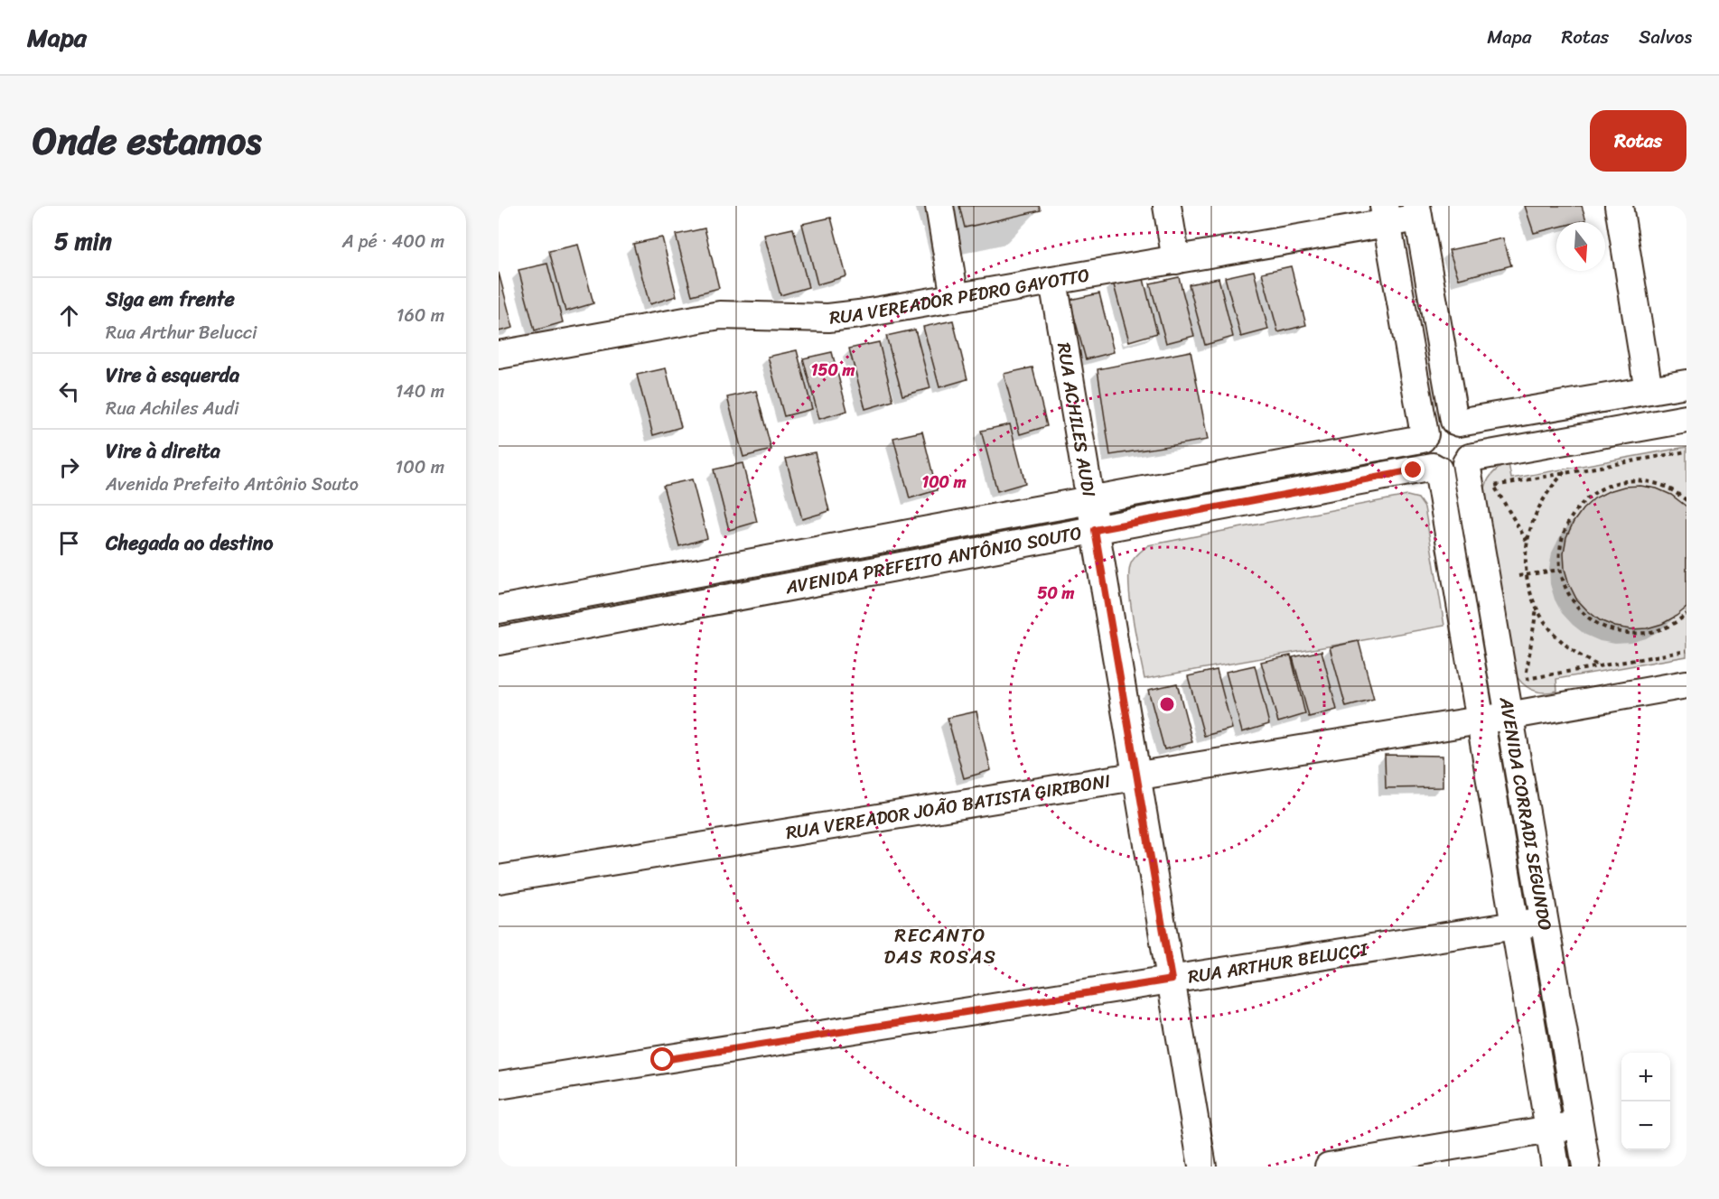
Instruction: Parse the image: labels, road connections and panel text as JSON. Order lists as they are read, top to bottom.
{
  "streets": {
    "street": [
      "RUA VEREADOR PEDRO GAYOTTO",
      "RUA ACHILES AUDI",
      "AVENIDA PREFEITO ANTÔNIO SOUTO",
      "RUA VEREADOR JOÃO BATISTA GIRIBONI",
      "AVENIDA CORRADI SEGUNDO",
      "RUA ARTHUR BELUCCI"
    ]
  },
  "crossings": [
    ["RUA VEREADOR PEDRO GAYOTTO", "RUA ACHILES AUDI"],
    ["RUA ACHILES AUDI", "AVENIDA PREFEITO ANTÔNIO SOUTO"],
    ["RUA ACHILES AUDI", "RUA VEREADOR JOÃO BATISTA GIRIBONI"],
    ["RUA ACHILES AUDI", "RUA ARTHUR BELUCCI"],
    ["AVENIDA PREFEITO ANTÔNIO SOUTO", "AVENIDA CORRADI SEGUNDO"],
    ["RUA VEREADOR JOÃO BATISTA GIRIBONI", "AVENIDA CORRADI SEGUNDO"],
    ["AVENIDA CORRADI SEGUNDO", "RUA ARTHUR BELUCCI"]
  ],
  "districts": ["RECANTO DAS ROSAS"],
  "north": "bottom",
  "page": {
    "header": "Mapa",
    "nav": ["Mapa", "Rotas", "Salvos"],
    "title": "Onde estamos",
    "buttons": "Rotas",
    "heading": ["5 min", "A pé · 400 m"],
    "list": [
      ["Siga em frente", "Rua Arthur Belucci", "160 m"],
      ["Vire à esquerda", "Rua Achiles Audi", "140 m"],
      ["Vire à direita", "Avenida Prefeito Antônio Souto", "100 m"],
      "Chegada ao destino"
    ],
    "map_buttons": ["+", "−"]
  },
  "rings": ["150 m", "100 m", "50 m"]
}
